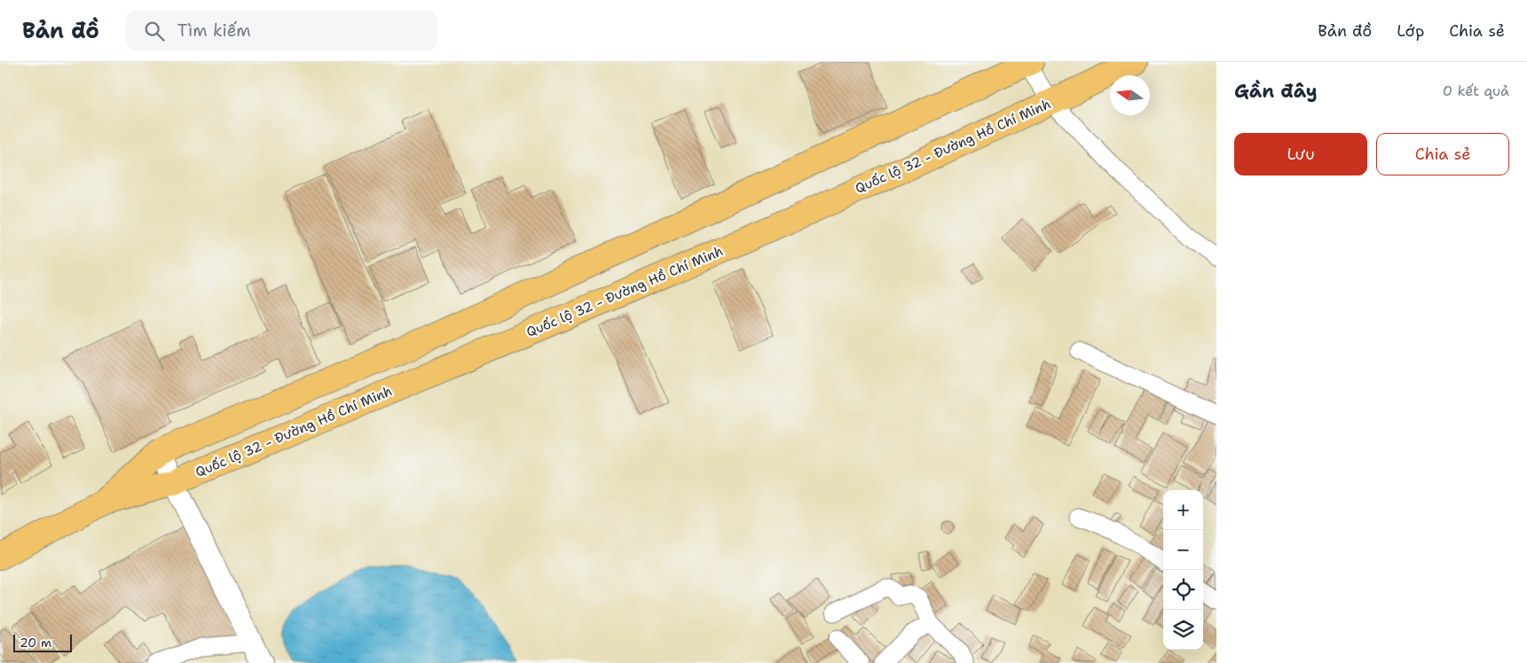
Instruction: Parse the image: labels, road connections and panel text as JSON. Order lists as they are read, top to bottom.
{
  "streets": {
    "highway": ["Quốc lộ 32 - Đường Hồ Chí Minh"]
  },
  "scale_bar": "20 m",
  "north": "left",
  "page": {
    "header": "Bản đồ",
    "search": "Tìm kiếm",
    "nav": ["Bản đồ", "Lớp", "Chia sẻ"],
    "heading": ["Gần đây", "0 kết quả"],
    "buttons": ["Lưu", "Chia sẻ"],
    "map_buttons": ["+", "−"],
    "scale": "20 m"
  }
}
